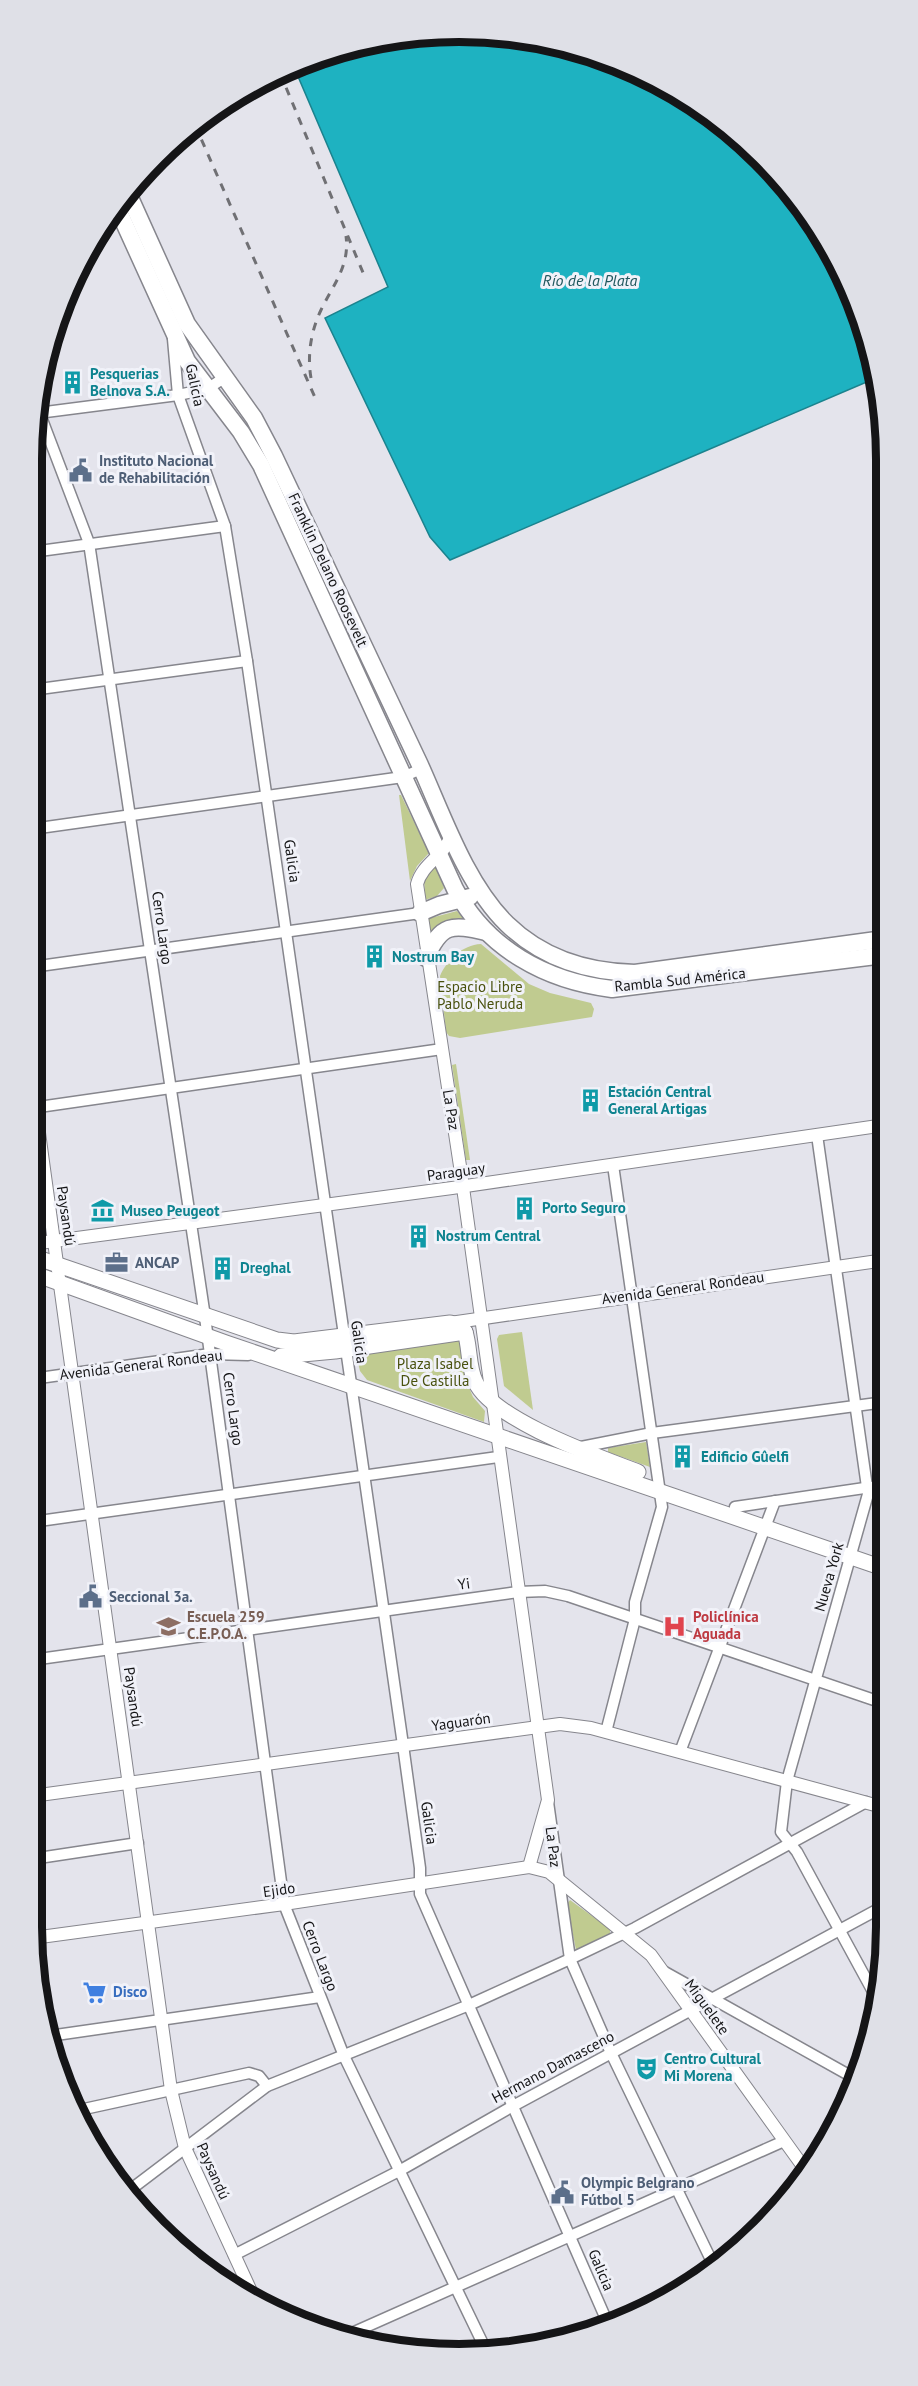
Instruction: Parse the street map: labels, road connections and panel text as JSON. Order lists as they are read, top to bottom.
{
  "streets": {
    "main road": ["Franklin Delano Roosevelt", "Rambla Sud América", "Avenida General Rondeau"],
    "street": [
      "Galicia",
      "Cerro Largo",
      "La Paz",
      "Paraguay",
      "Paysandú",
      "Nueva York",
      "Yi",
      "Yaguarón",
      "Ejido",
      "Miguelete",
      "Hermano Damasceno"
    ]
  },
  "crossings": [
    ["Galicia", "Franklin Delano Roosevelt"],
    ["Galicia", "Paraguay"],
    ["Galicia", "Avenida General Rondeau"],
    ["Galicia", "Yi"],
    ["Galicia", "Yaguarón"],
    ["Galicia", "Ejido"],
    ["Galicia", "Hermano Damasceno"],
    ["Franklin Delano Roosevelt", "Rambla Sud América"],
    ["Cerro Largo", "Paraguay"],
    ["Cerro Largo", "Avenida General Rondeau"],
    ["Cerro Largo", "Yi"],
    ["Cerro Largo", "Yaguarón"],
    ["Cerro Largo", "Ejido"],
    ["Cerro Largo", "Hermano Damasceno"],
    ["Rambla Sud América", "La Paz"],
    ["La Paz", "Paraguay"],
    ["La Paz", "Avenida General Rondeau"],
    ["La Paz", "Yi"],
    ["La Paz", "Yaguarón"],
    ["La Paz", "Miguelete"],
    ["La Paz", "Hermano Damasceno"],
    ["Paraguay", "Paysandú"],
    ["Paraguay", "Nueva York"],
    ["Paysandú", "Avenida General Rondeau"],
    ["Paysandú", "Yi"],
    ["Paysandú", "Yaguarón"],
    ["Paysandú", "Ejido"],
    ["Paysandú", "Hermano Damasceno"],
    ["Avenida General Rondeau", "Nueva York"],
    ["Nueva York", "Yi"],
    ["Nueva York", "Yaguarón"],
    ["Nueva York", "Hermano Damasceno"],
    ["Miguelete", "Hermano Damasceno"]
  ],
  "water": ["Río de la Plata"],
  "parks": ["Espacio Libre Pablo Neruda", "Plaza Isabel De Castilla"],
  "places": {
    "building": [
      "Pesquerias Belnova S.A.",
      "Nostrum Bay",
      "Estación Central General Artigas",
      "Porto Seguro",
      "Nostrum Central",
      "Dreghal",
      "Edificio Gûelfi"
    ],
    "public building": ["Instituto Nacional de Rehabilitación", "Seccional 3a.", "Olympic Belgrano Fútbol 5"],
    "museum": ["Museo Peugeot"],
    "office": ["ANCAP"],
    "school or university": ["Escuela 259 C.E.P.O.A."],
    "hospital": ["Policlínica Aguada"],
    "supermarket": ["Disco"],
    "theatre": ["Centro Cultural Mi Morena"]
  }
}
